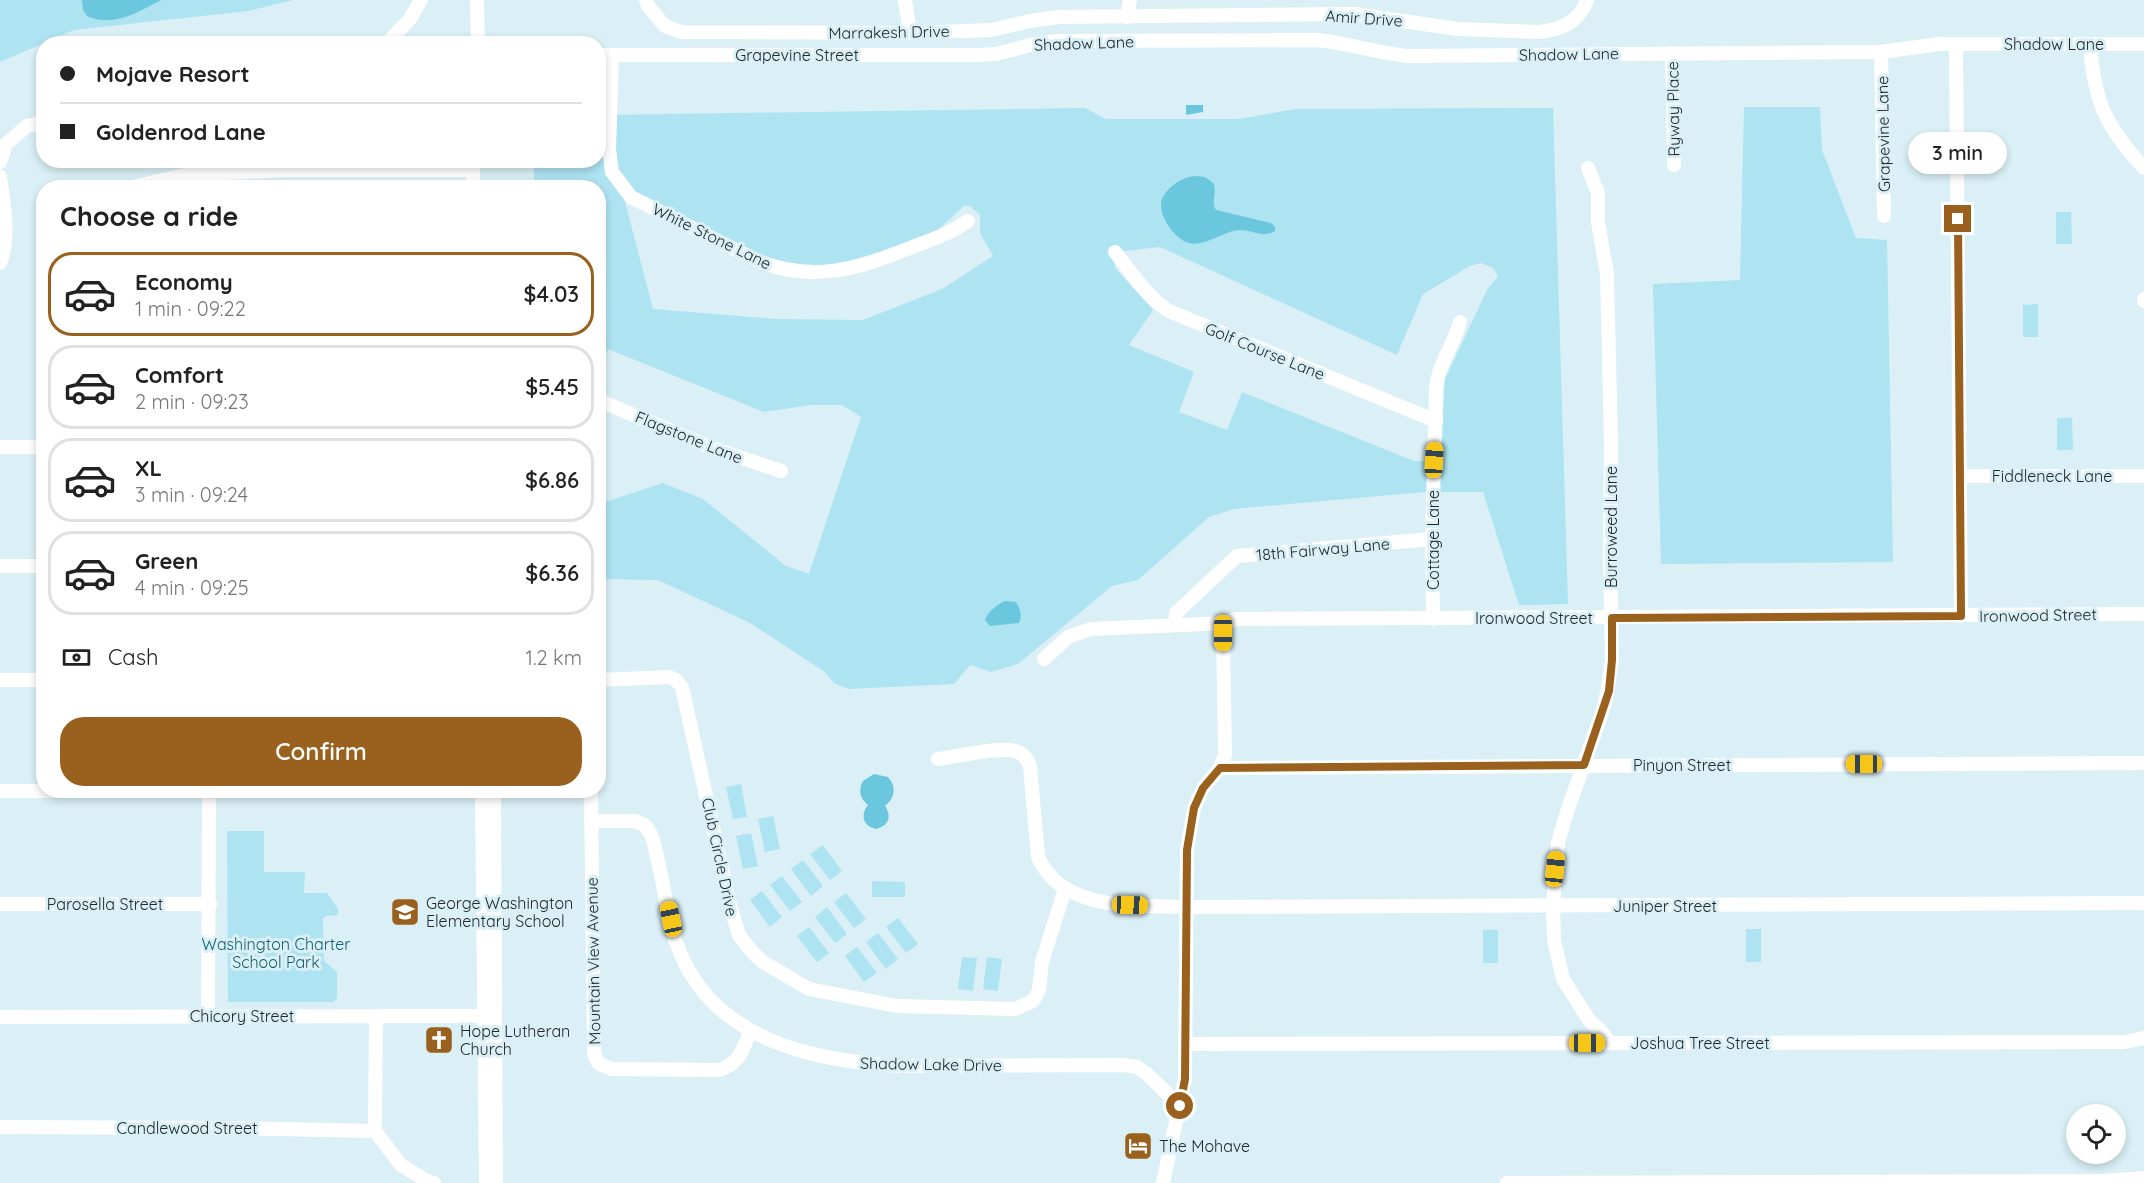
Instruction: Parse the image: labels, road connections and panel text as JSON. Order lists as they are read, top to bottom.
{
  "streets": {
    "street": [
      "Amir Drive",
      "Marrakesh Drive",
      "Shadow Lane",
      "Grapevine Street",
      "Ryway Place",
      "Grapevine Lane",
      "White Stone Lane",
      "Golf Course Lane",
      "Flagstone Lane",
      "Fiddleneck Lane",
      "Burroweed Lane",
      "Cottage Lane",
      "18th Fairway Lane",
      "Ironwood Street",
      "Pinyon Street",
      "Club Circle Drive",
      "Parosella Street",
      "Juniper Street",
      "Mountain View Avenue",
      "Chicory Street",
      "Joshua Tree Street",
      "Shadow Lake Drive",
      "Candlewood Street"
    ]
  },
  "crossings": [
    ["Amir Drive", "Marrakesh Drive"],
    ["Shadow Lane", "Grapevine Street"],
    ["Shadow Lane", "Ryway Place"],
    ["Shadow Lane", "Grapevine Lane"],
    ["Golf Course Lane", "Cottage Lane"],
    ["Burroweed Lane", "Ironwood Street"],
    ["Burroweed Lane", "Pinyon Street"],
    ["Burroweed Lane", "Juniper Street"],
    ["Burroweed Lane", "Joshua Tree Street"],
    ["Cottage Lane", "18th Fairway Lane"],
    ["Cottage Lane", "Ironwood Street"],
    ["18th Fairway Lane", "Ironwood Street"],
    ["Club Circle Drive", "Juniper Street"],
    ["Mountain View Avenue", "Shadow Lake Drive"]
  ],
  "parks": ["Washington Charter School Park"],
  "places": {
    "school or university": ["George Washington Elementary School"],
    "church": ["Hope Lutheran Church"],
    "hotel": ["The Mohave"]
  },
  "page": {
    "banner": ["Mojave Resort", "Goldenrod Lane"],
    "bubble": "3 min",
    "heading": "Choose a ride",
    "list": [
      {
        "name": "Economy",
        "note": "1 min · 09:22",
        "value": "$4.03"
      },
      {
        "name": "Comfort",
        "note": "2 min · 09:23",
        "value": "$5.45"
      },
      {
        "name": "XL",
        "note": "3 min · 09:24",
        "value": "$6.86"
      },
      {
        "name": "Green",
        "note": "4 min · 09:25",
        "value": "$6.36"
      }
    ],
    "pay": ["Cash", "1.2 km"],
    "buttons": "Confirm"
  }
}
